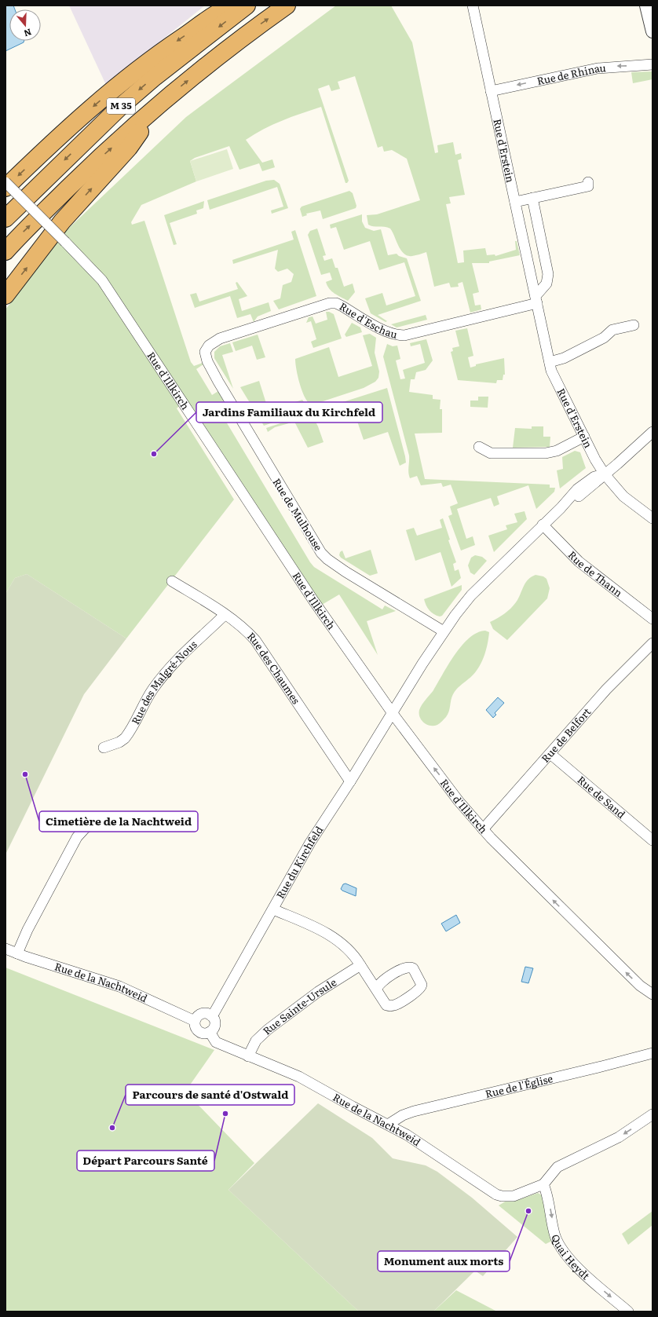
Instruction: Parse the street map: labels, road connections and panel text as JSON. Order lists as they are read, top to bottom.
{
  "streets": {
    "highway": ["M 35"],
    "street": [
      "Rue de Rhinau",
      "Rue d'Erstein",
      "Rue d'Eschau",
      "Rue d'Illkirch",
      "Rue de Mulhouse",
      "Rue de Thann",
      "Rue des Chaumes",
      "Rue des Malgré-Nous",
      "Rue de Belfort",
      "Rue de Sand",
      "Rue du Kirchfeld",
      "Rue de la Nachtweid",
      "Rue Sainte-Ursule",
      "Rue de l'Église",
      "Quai Heydt"
    ]
  },
  "crossings": [
    ["Rue de Rhinau", "Rue d'Erstein"],
    ["Rue d'Erstein", "Rue d'Eschau"],
    ["Rue d'Eschau", "Rue de Mulhouse"],
    ["Rue d'Illkirch", "Rue de Belfort"],
    ["Rue d'Illkirch", "Rue du Kirchfeld"],
    ["Rue des Chaumes", "Rue des Malgré-Nous"],
    ["Rue des Chaumes", "Rue du Kirchfeld"],
    ["Rue de Belfort", "Rue de Sand"],
    ["Rue du Kirchfeld", "Rue de la Nachtweid"],
    ["Rue de la Nachtweid", "Rue Sainte-Ursule"],
    ["Rue de la Nachtweid", "Rue de l'Église"],
    ["Rue de la Nachtweid", "Quai Heydt"]
  ],
  "one_way": ["Rue de Rhinau", "Rue d'Illkirch", "Quai Heydt"],
  "places": [
    "Jardins Familiaux du Kirchfeld",
    "Cimetière de la Nachtweid",
    "Départ Parcours Santé",
    "Parcours de santé d'Ostwald",
    "Monument aux morts"
  ],
  "north": "bottom"
}
